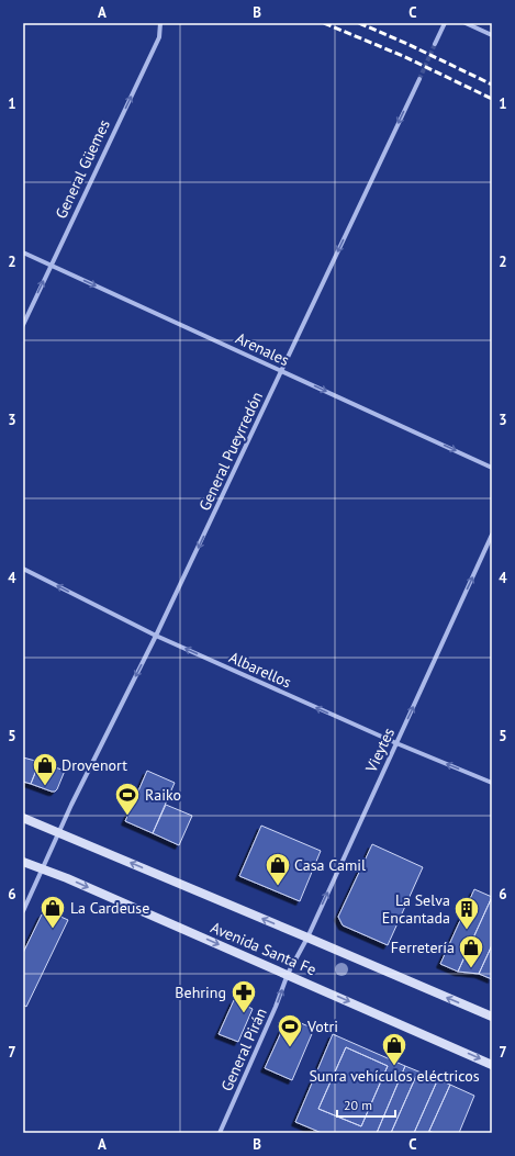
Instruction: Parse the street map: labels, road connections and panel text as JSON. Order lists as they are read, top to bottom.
{
  "streets": {
    "main road": ["Avenida Santa Fe"],
    "street": [
      "General Güemes",
      "Arenales",
      "General Pueyrredón",
      "Albarellos",
      "Vieytes",
      "General Pirán"
    ]
  },
  "crossings": [
    ["General Güemes", "Arenales"],
    ["Arenales", "General Pueyrredón"],
    ["General Pueyrredón", "Albarellos"],
    ["General Pueyrredón", "Avenida Santa Fe"],
    ["Albarellos", "Vieytes"],
    ["Vieytes", "Avenida Santa Fe"],
    ["Vieytes", "General Pirán"],
    ["Avenida Santa Fe", "General Pirán"]
  ],
  "one_way": [
    "General Güemes",
    "Arenales",
    "General Pueyrredón",
    "Albarellos",
    "Vieytes",
    "General Pirán"
  ],
  "places": {
    "shop": [
      "Drovenort",
      "Casa Camil",
      "La Cardeuse",
      "Ferretería",
      "Sunra vehículos eléctricos"
    ],
    "sports": ["Raiko", "Votri"],
    "building": ["La Selva Encantada"],
    "pharmacy": ["Behring"]
  },
  "scale_bar": "20 m",
  "grid": {
    "columns": ["A", "B", "C"],
    "rows": [
      "1",
      "2",
      "3",
      "4",
      "5",
      "6",
      "7"
    ]
  }
}
